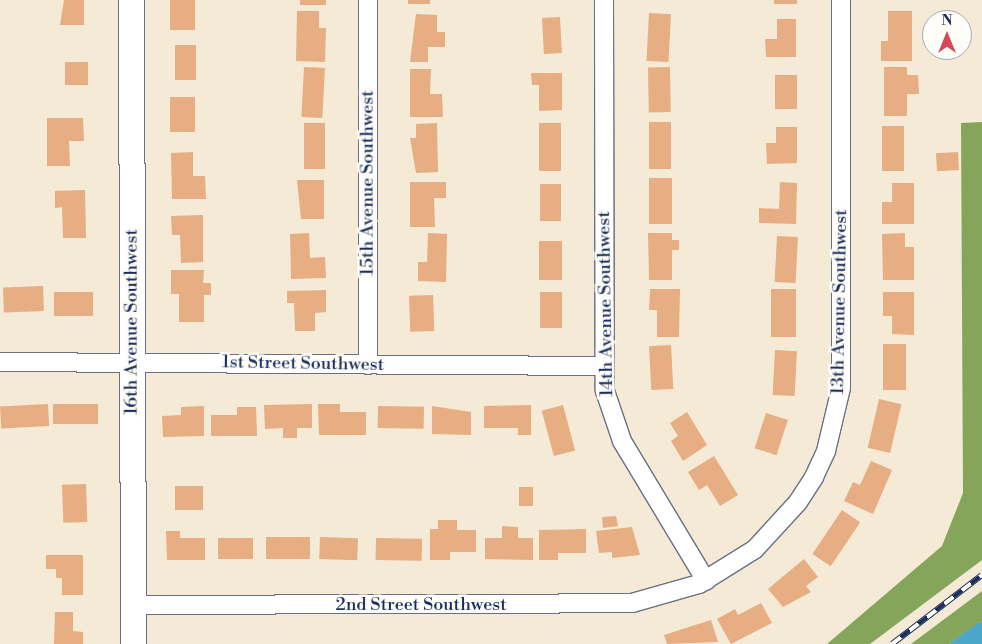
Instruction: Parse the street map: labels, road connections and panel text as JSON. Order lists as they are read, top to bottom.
{
  "streets": {
    "street": [
      "15th Avenue Southwest",
      "13th Avenue Southwest",
      "14th Avenue Southwest",
      "16th Avenue Southwest",
      "1st Street Southwest",
      "2nd Street Southwest"
    ]
  },
  "crossings": [
    ["15th Avenue Southwest", "1st Street Southwest"],
    ["13th Avenue Southwest", "14th Avenue Southwest"],
    ["13th Avenue Southwest", "2nd Street Southwest"],
    ["14th Avenue Southwest", "1st Street Southwest"],
    ["14th Avenue Southwest", "2nd Street Southwest"],
    ["16th Avenue Southwest", "1st Street Southwest"],
    ["16th Avenue Southwest", "2nd Street Southwest"]
  ],
  "north": "top"
}
